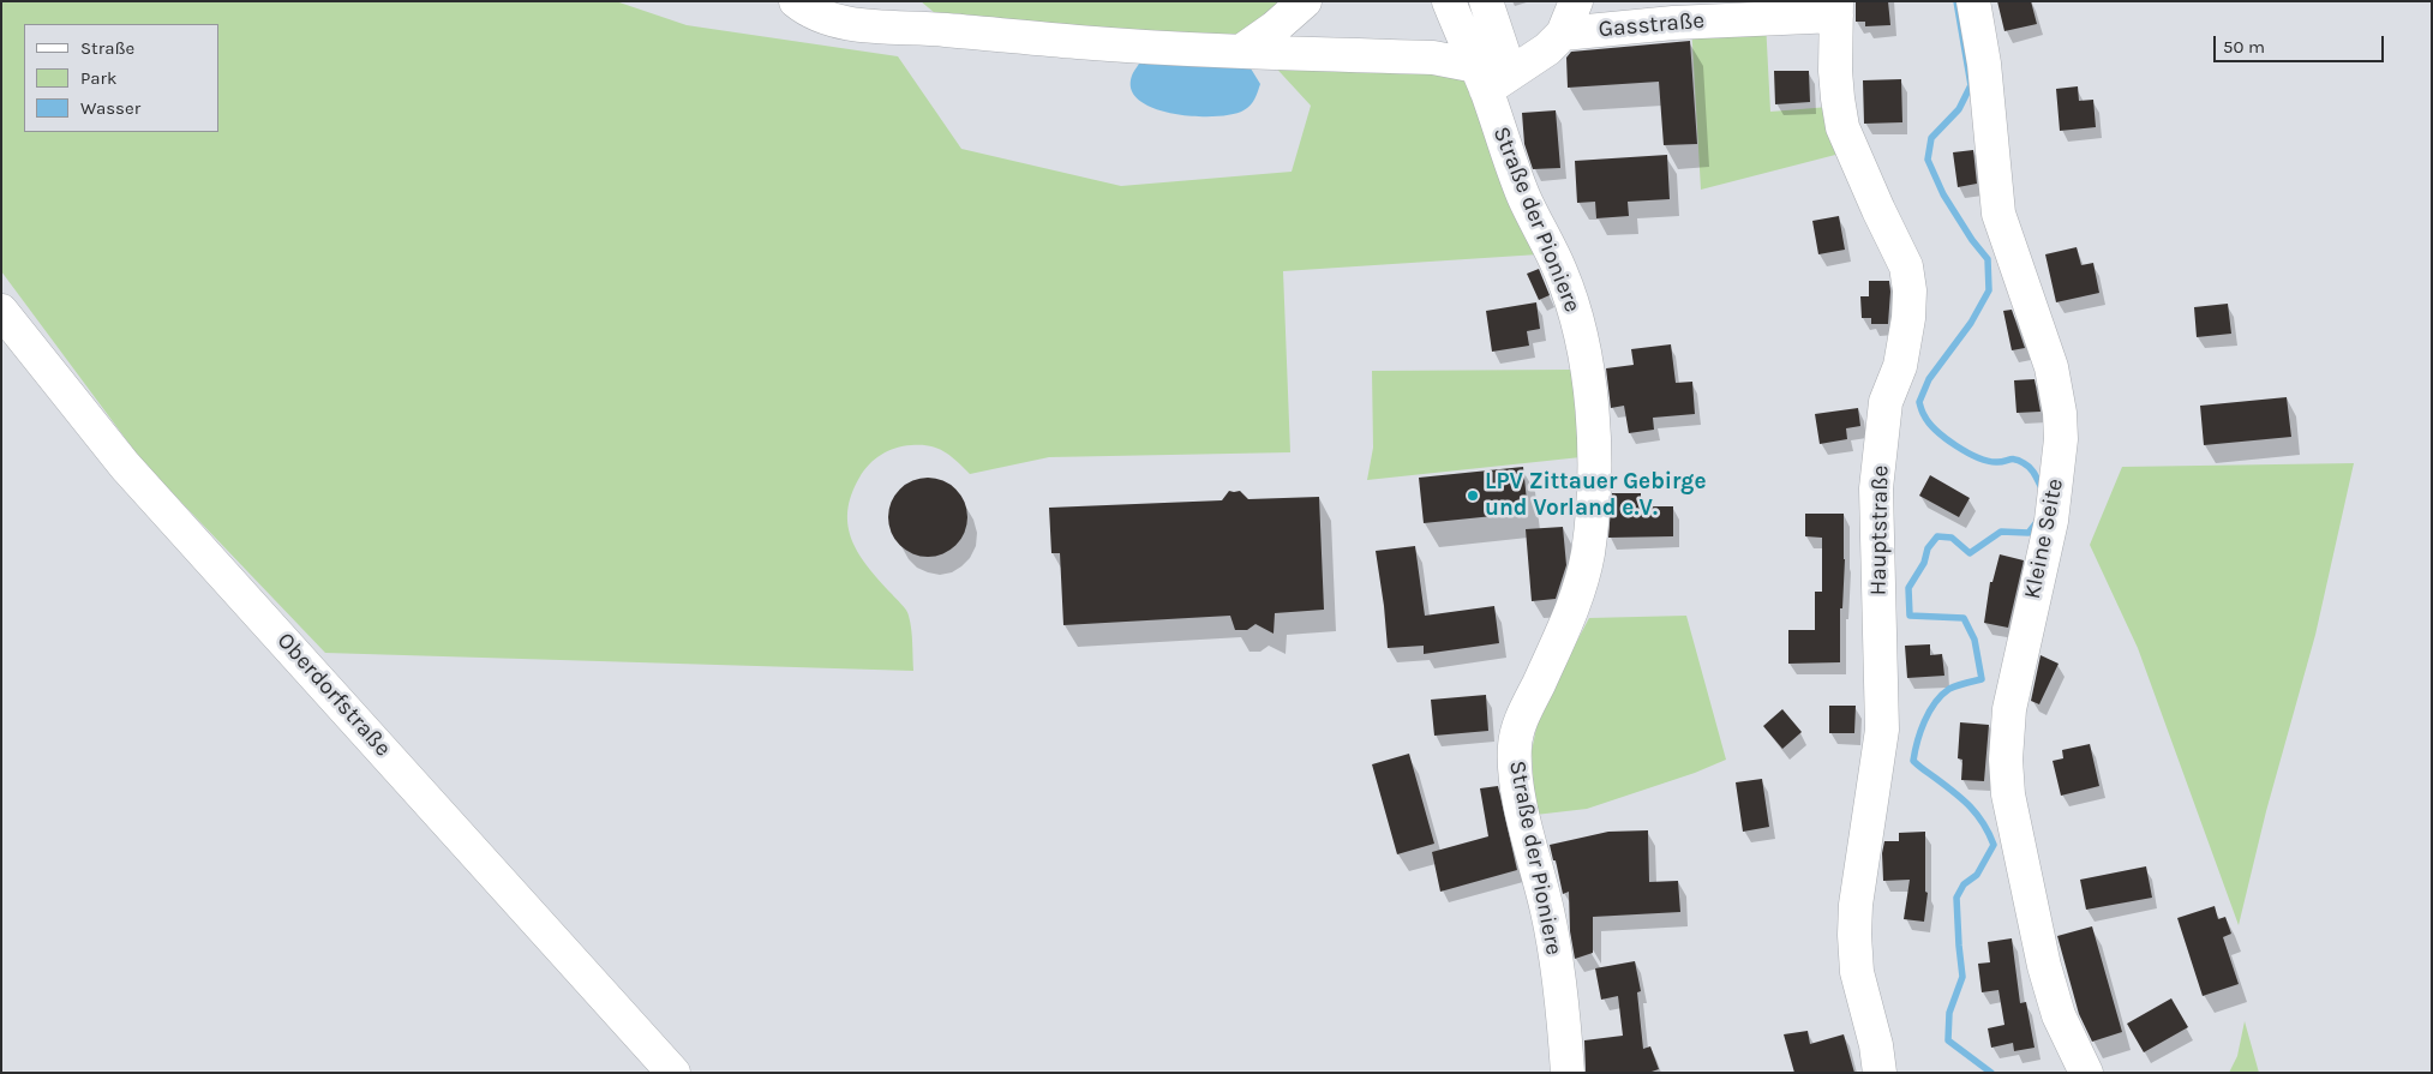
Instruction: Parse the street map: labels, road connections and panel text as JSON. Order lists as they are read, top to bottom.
{
  "streets": {
    "street": [
      "Gasstraße",
      "Straße der Pioniere",
      "Hauptstraße",
      "Kleine Seite",
      "Oberdorfstraße"
    ]
  },
  "crossings": [
    ["Gasstraße", "Hauptstraße"]
  ],
  "places": ["LPV Zittauer Gebirge und Vorland e.V."],
  "legend": ["Straße", "Park", "Wasser"],
  "scale_bar": "50 m"
}
